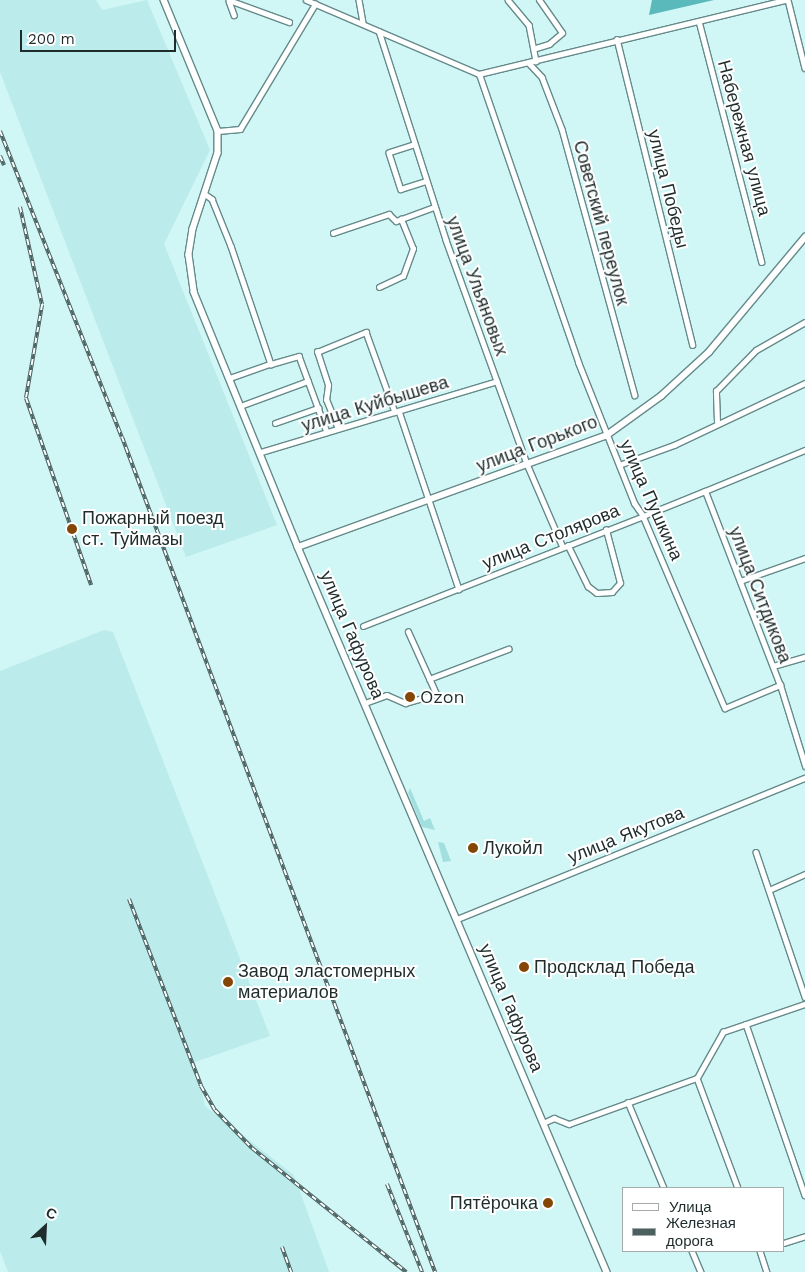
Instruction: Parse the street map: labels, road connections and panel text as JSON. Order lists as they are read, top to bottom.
{
  "streets": {
    "main road": ["улица Горького", "улица Гафурова"],
    "street": [
      "Набережная улица",
      "улица Победы",
      "Советский переулок",
      "улица Ульяновых",
      "улица Куйбышева",
      "улица Пушкина",
      "улица Столярова",
      "улица Ситдикова",
      "улица Якутова"
    ]
  },
  "crossings": [
    ["улица Ульяновых", "улица Куйбышева"],
    ["улица Ульяновых", "улица Горького"],
    ["улица Ульяновых", "улица Столярова"],
    ["улица Куйбышева", "улица Гафурова"],
    ["улица Горького", "улица Пушкина"],
    ["улица Горького", "улица Гафурова"],
    ["улица Пушкина", "улица Столярова"],
    ["улица Пушкина", "улица Ситдикова"],
    ["улица Столярова", "улица Ситдикова"],
    ["улица Гафурова", "улица Якутова"]
  ],
  "places": [
    "Пожарный поезд ст. Туймазы",
    "Ozon",
    "Лукойл",
    "Продсклад Победа",
    "Завод эластомерных материалов",
    "Пятёрочка"
  ],
  "legend": ["Улица", "Железная дорога"],
  "scale_bar": "200 m",
  "north": "top right"
}
